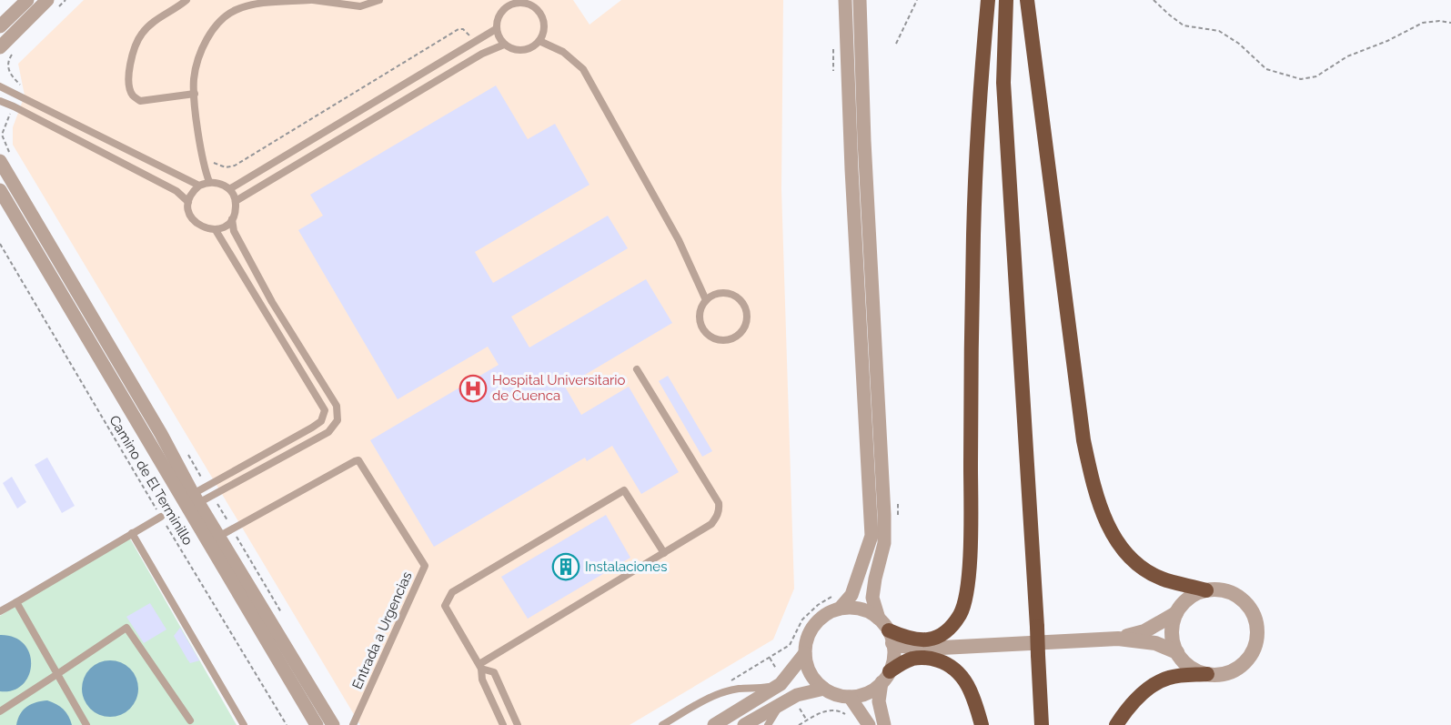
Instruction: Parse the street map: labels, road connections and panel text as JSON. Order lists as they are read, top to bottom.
{
  "streets": {
    "lane": ["Entrada a Urgencias"],
    "path": ["Camino de El Terminillo"]
  },
  "places": {
    "hospital": ["Hospital Universitario de Cuenca"],
    "building": ["Instalaciones"]
  }
}
